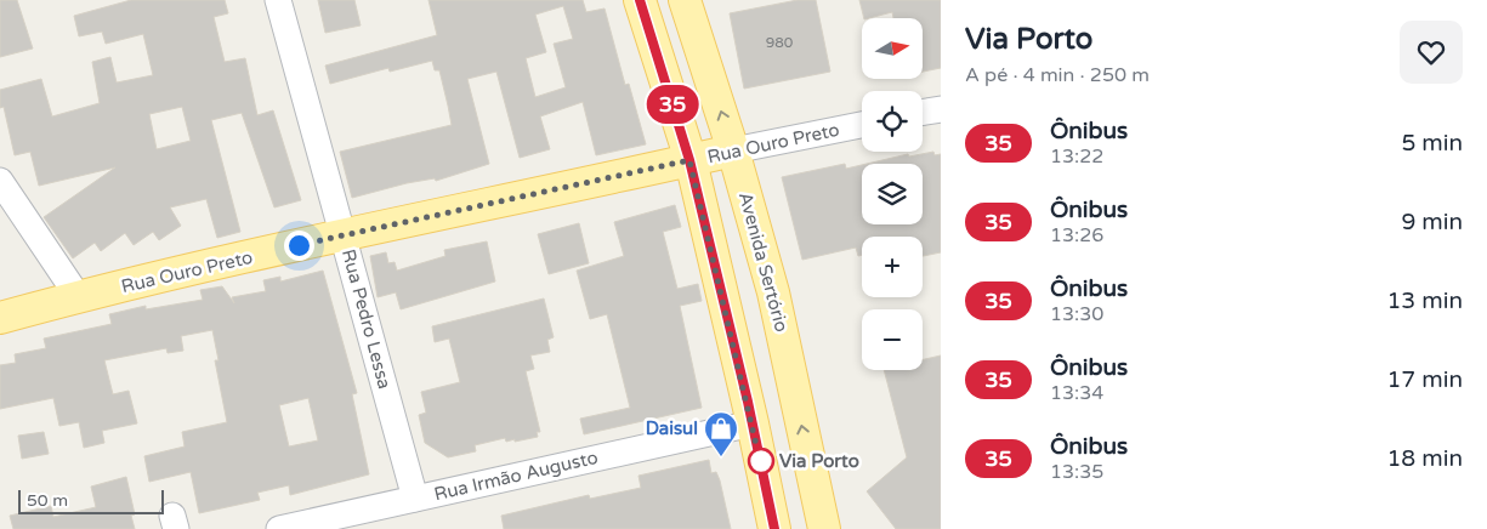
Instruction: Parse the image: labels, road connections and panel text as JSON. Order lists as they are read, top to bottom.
{
  "streets": {
    "main road": ["Rua Ouro Preto", "Avenida Sertório"],
    "street": ["Rua Pedro Lessa", "Rua Irmão Augusto"]
  },
  "crossings": [
    ["Rua Ouro Preto", "Avenida Sertório"],
    ["Rua Ouro Preto", "Rua Pedro Lessa"],
    ["Rua Pedro Lessa", "Rua Irmão Augusto"]
  ],
  "places": {
    "shop": ["Daisul"],
    "other": ["Via Porto"]
  },
  "lines": ["bus line 35"],
  "house_numbers": ["980"],
  "scale_bar": "50 m",
  "north": "right",
  "page": {
    "on_map": "35",
    "heading": ["Via Porto", "A pé · 4 min · 250 m"],
    "map_buttons": ["+", "−"],
    "list": [
      {
        "mark": "35",
        "name": "Ônibus",
        "note": "13:22",
        "value": "5 min"
      },
      {
        "mark": "35",
        "name": "Ônibus",
        "note": "13:26",
        "value": "9 min"
      },
      {
        "mark": "35",
        "name": "Ônibus",
        "note": "13:30",
        "value": "13 min"
      },
      {
        "mark": "35",
        "name": "Ônibus",
        "note": "13:34",
        "value": "17 min"
      },
      {
        "mark": "35",
        "name": "Ônibus",
        "note": "13:35",
        "value": "18 min"
      }
    ],
    "scale": "50 m"
  }
}
